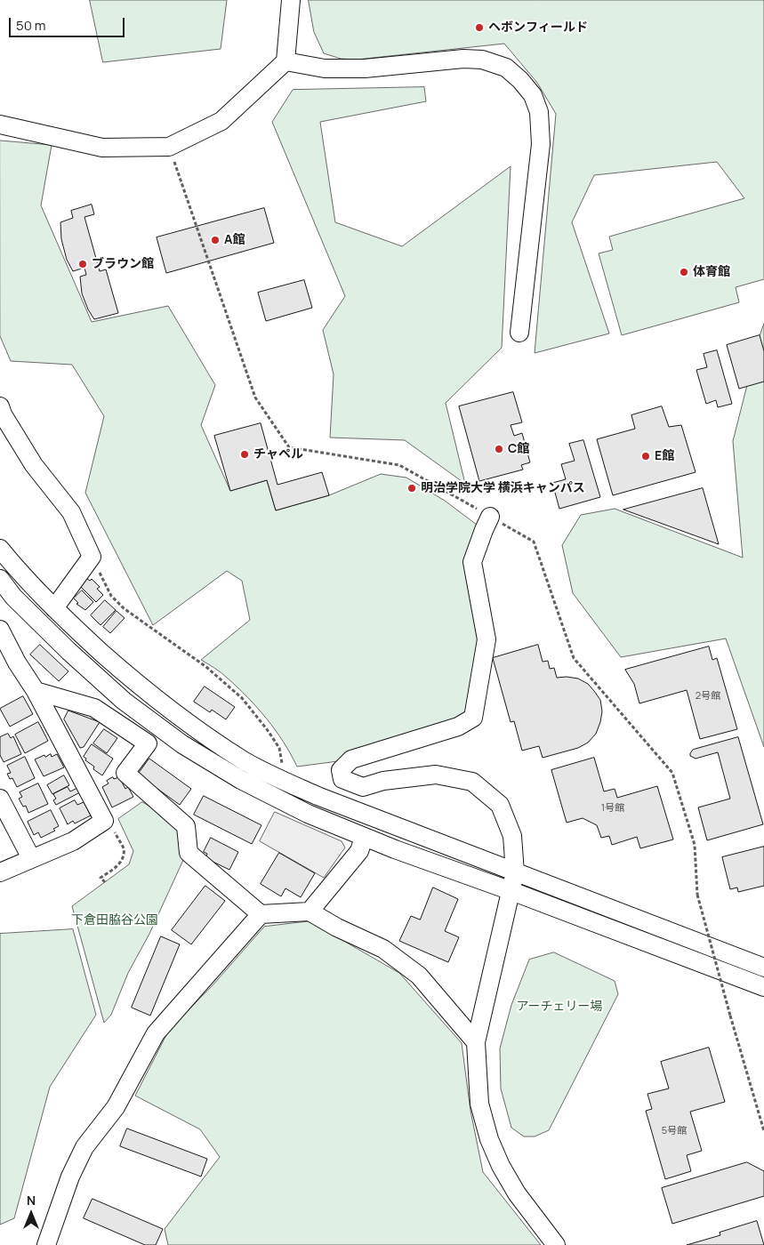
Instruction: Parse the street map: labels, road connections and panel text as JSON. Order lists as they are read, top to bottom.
{
  "parks": ["下倉田脇谷公園", "アーチェリー場"],
  "places": [
    "ヘボンフィールド",
    "A館",
    "ブラウン館",
    "体育館",
    "C館",
    "チャペル",
    "E館",
    "明治学院大学 横浜キャンパス"
  ],
  "house_numbers": ["2号館", "1号館", "5号館"],
  "scale_bar": "50 m",
  "north": "top"
}
